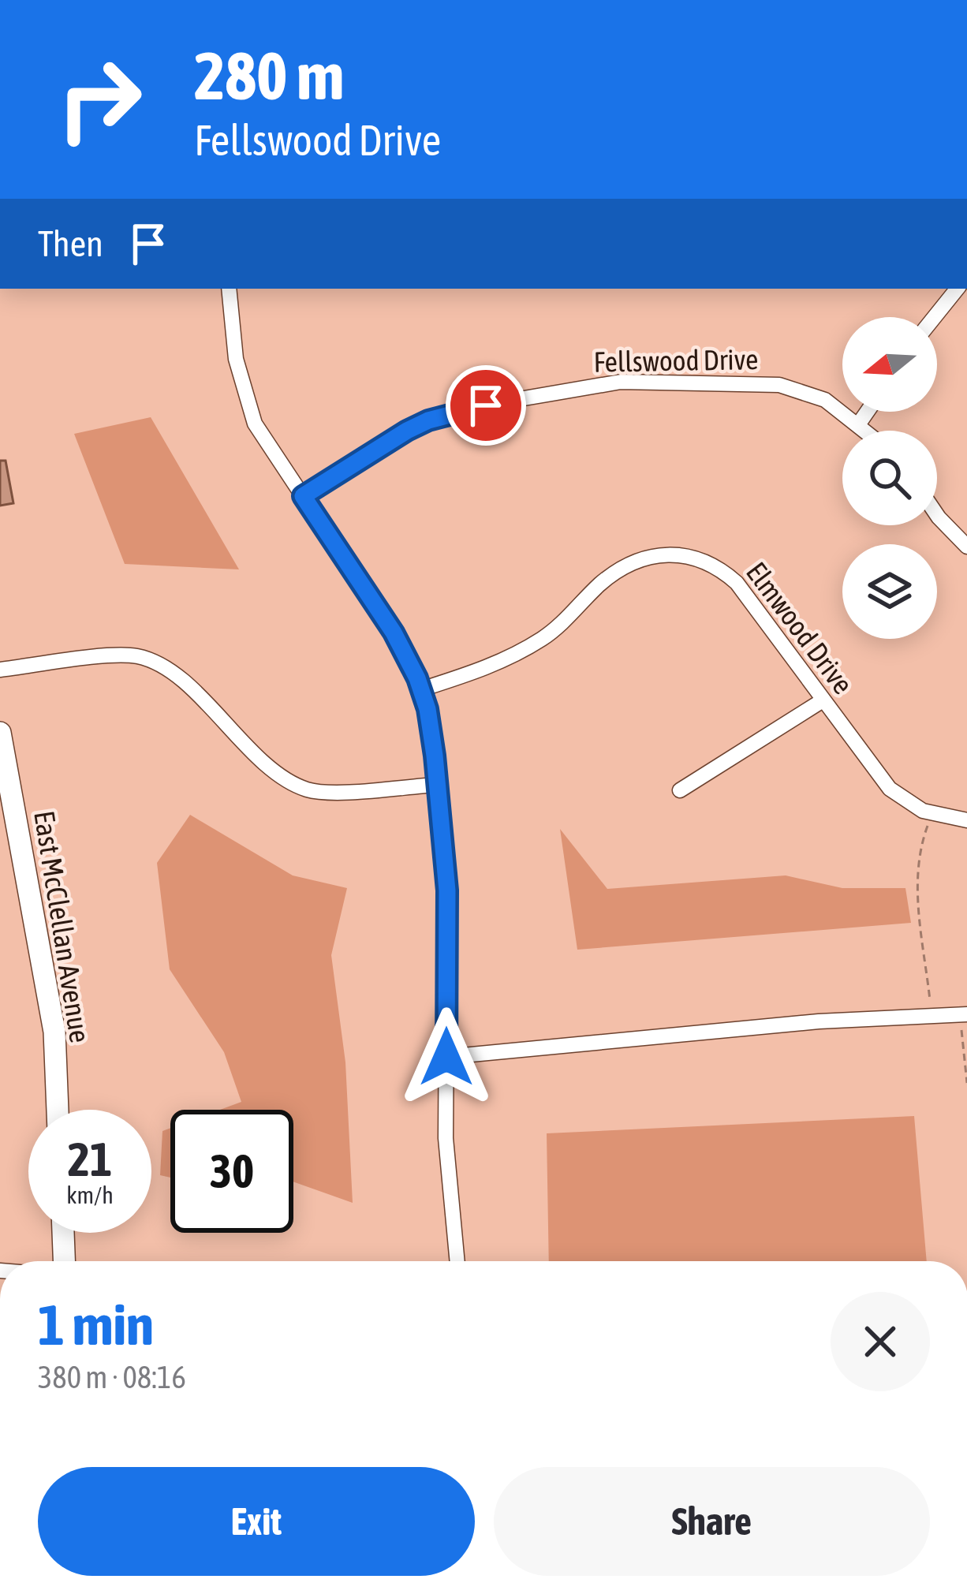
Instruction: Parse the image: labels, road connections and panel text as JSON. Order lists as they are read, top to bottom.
{
  "streets": {
    "street": ["Fellswood Drive", "Elmwood Drive", "East McClellan Avenue"]
  },
  "north": "left",
  "page": {
    "turn": ["280 m", "Fellswood Drive"],
    "then": "Then",
    "speed": "21 km/h",
    "limit": "30",
    "heading": ["1 min", "380 m · 08:16"],
    "buttons": ["Exit", "Share"]
  }
}
